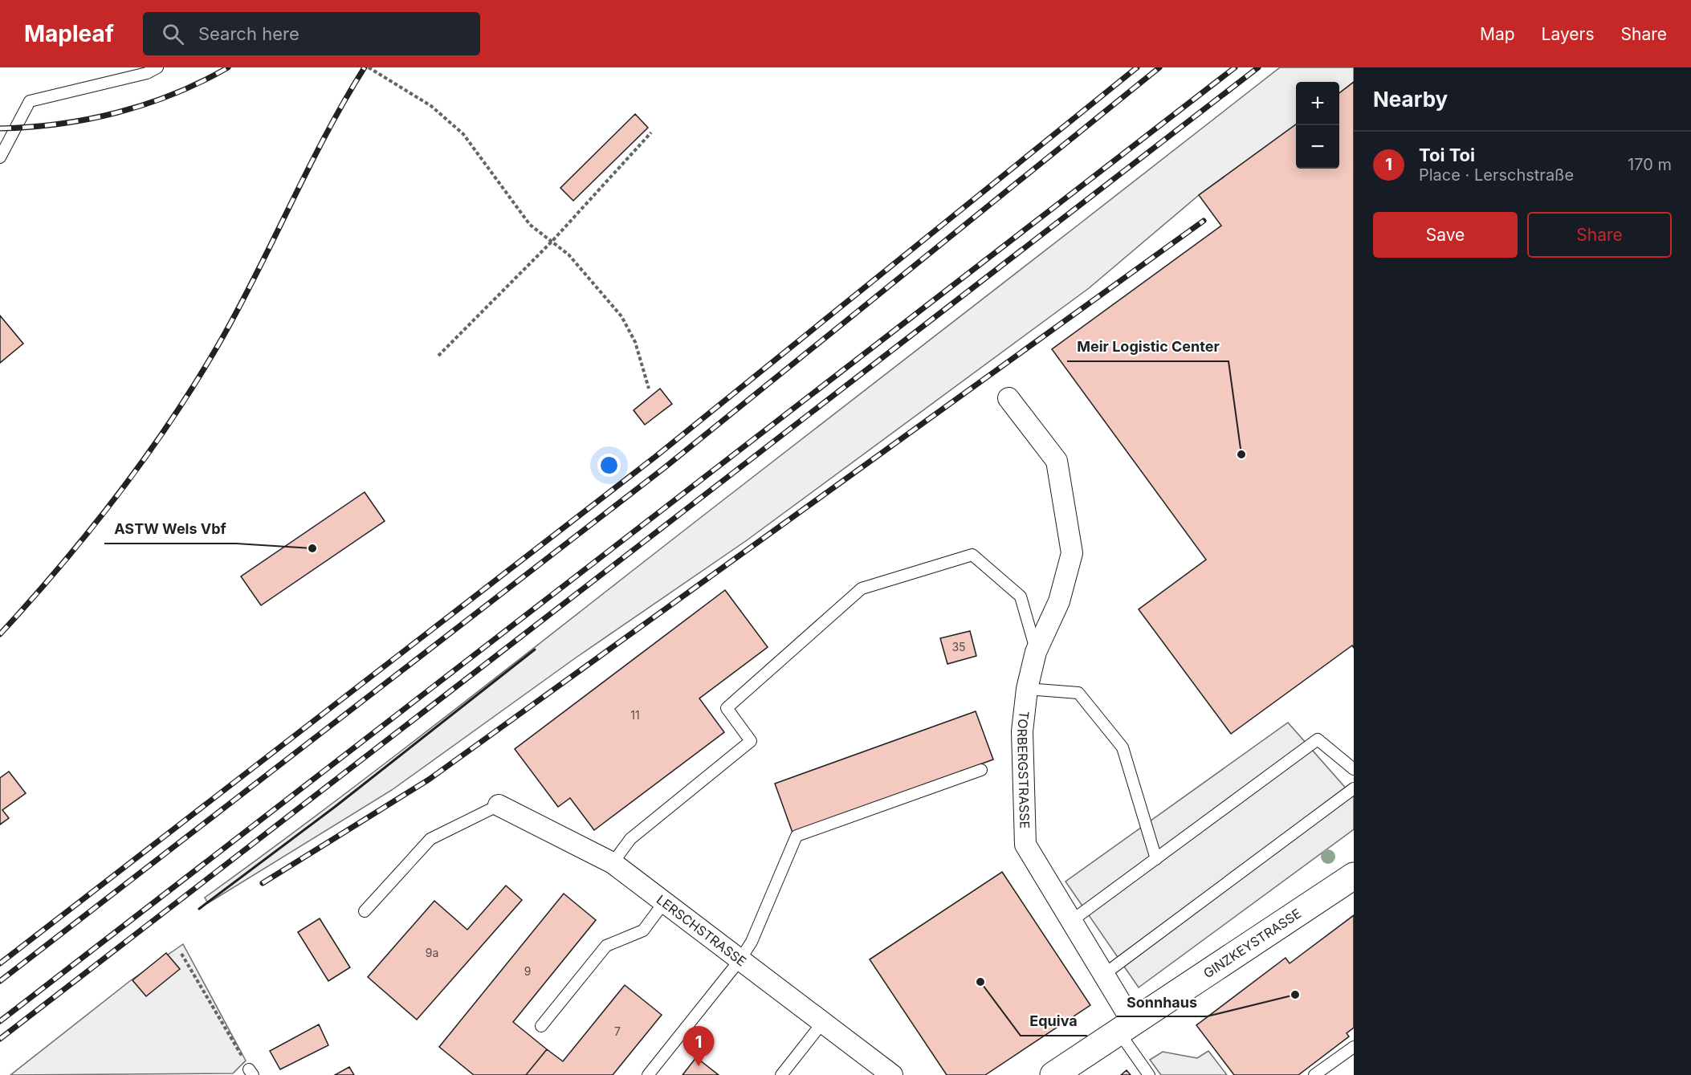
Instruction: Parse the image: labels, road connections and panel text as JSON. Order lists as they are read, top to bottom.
{
  "streets": {
    "street": ["TORBERGSTRASSE", "LERSCHSTRASSE", "GINZKEYSTRASSE"]
  },
  "crossings": [
    ["TORBERGSTRASSE", "GINZKEYSTRASSE"]
  ],
  "places": [
    "Meir Logistic Center",
    "ASTW Wels Vbf",
    "Equiva",
    "Sonnhaus"
  ],
  "house_numbers": [
    "35",
    "11",
    "9a",
    "9",
    "7"
  ],
  "page": {
    "header": "Mapleaf",
    "search": "Search here",
    "nav": ["Map", "Layers", "Share"],
    "heading": "Nearby",
    "map_buttons": ["+", "−"],
    "list": [
      {
        "mark": "1",
        "name": "Toi Toi",
        "note": "Place · Lerschstraße",
        "value": "170 m"
      }
    ],
    "buttons": ["Save", "Share"],
    "pins": "1"
  }
}
